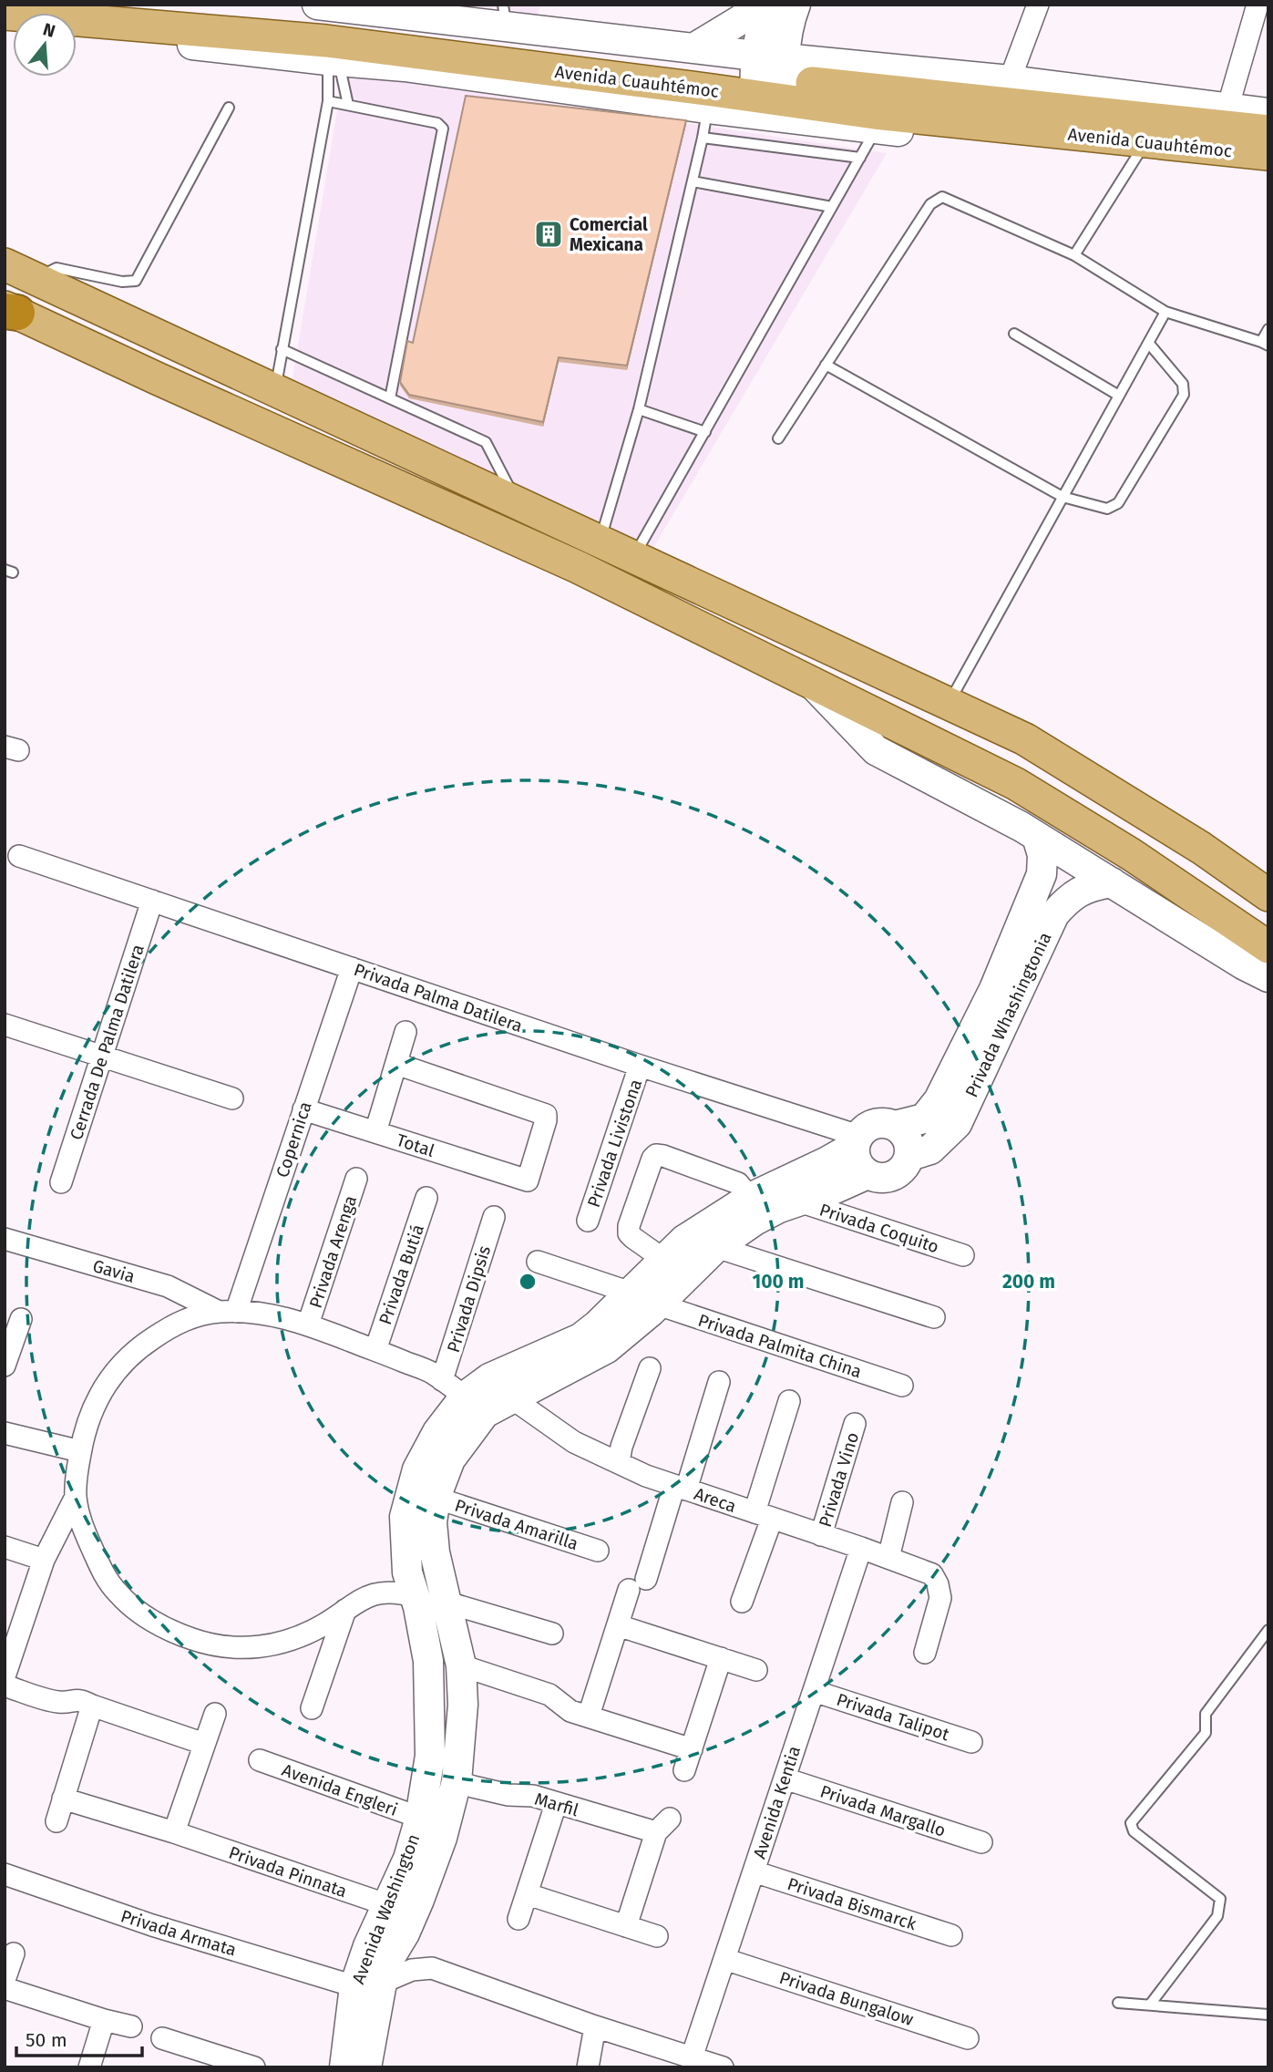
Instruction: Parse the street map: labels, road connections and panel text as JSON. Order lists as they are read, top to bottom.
{
  "streets": {
    "main road": ["Avenida Cuauhtémoc", "Privada Whashingtonia", "Avenida Washington"],
    "street": [
      "Privada Palma Datilera",
      "Cerrada De Palma Datilera",
      "Copernica",
      "Privada Livistona",
      "Total",
      "Privada Coquito",
      "Privada Arenga",
      "Gavia",
      "Privada Butiá",
      "Privada Dipsis",
      "Privada Palmita China",
      "Privada Vino",
      "Areca",
      "Privada Amarilla",
      "Privada Talipot",
      "Avenida Engleri",
      "Avenida Kentia",
      "Marfil",
      "Privada Margallo",
      "Privada Pinnata",
      "Privada Bismarck",
      "Privada Armata",
      "Privada Bungalow"
    ]
  },
  "crossings": [
    ["Privada Palma Datilera", "Privada Whashingtonia"],
    ["Privada Palma Datilera", "Cerrada De Palma Datilera"],
    ["Privada Palma Datilera", "Copernica"],
    ["Privada Palma Datilera", "Privada Livistona"],
    ["Privada Palma Datilera", "Avenida Washington"],
    ["Privada Whashingtonia", "Avenida Washington"],
    ["Copernica", "Total"],
    ["Copernica", "Gavia"],
    ["Privada Coquito", "Avenida Washington"],
    ["Privada Dipsis", "Avenida Washington"],
    ["Privada Palmita China", "Avenida Washington"],
    ["Privada Vino", "Areca"],
    ["Areca", "Avenida Kentia"],
    ["Areca", "Avenida Washington"],
    ["Privada Amarilla", "Avenida Washington"],
    ["Privada Talipot", "Avenida Kentia"],
    ["Avenida Engleri", "Avenida Washington"],
    ["Avenida Kentia", "Privada Margallo"],
    ["Avenida Kentia", "Privada Bismarck"],
    ["Avenida Kentia", "Privada Bungalow"],
    ["Marfil", "Avenida Washington"],
    ["Privada Pinnata", "Avenida Washington"],
    ["Avenida Washington", "Privada Armata"]
  ],
  "places": {
    "building": ["Comercial Mexicana"]
  },
  "scale_bar": "50 m",
  "north": "top",
  "rings": ["100 m", "200 m"]
}
